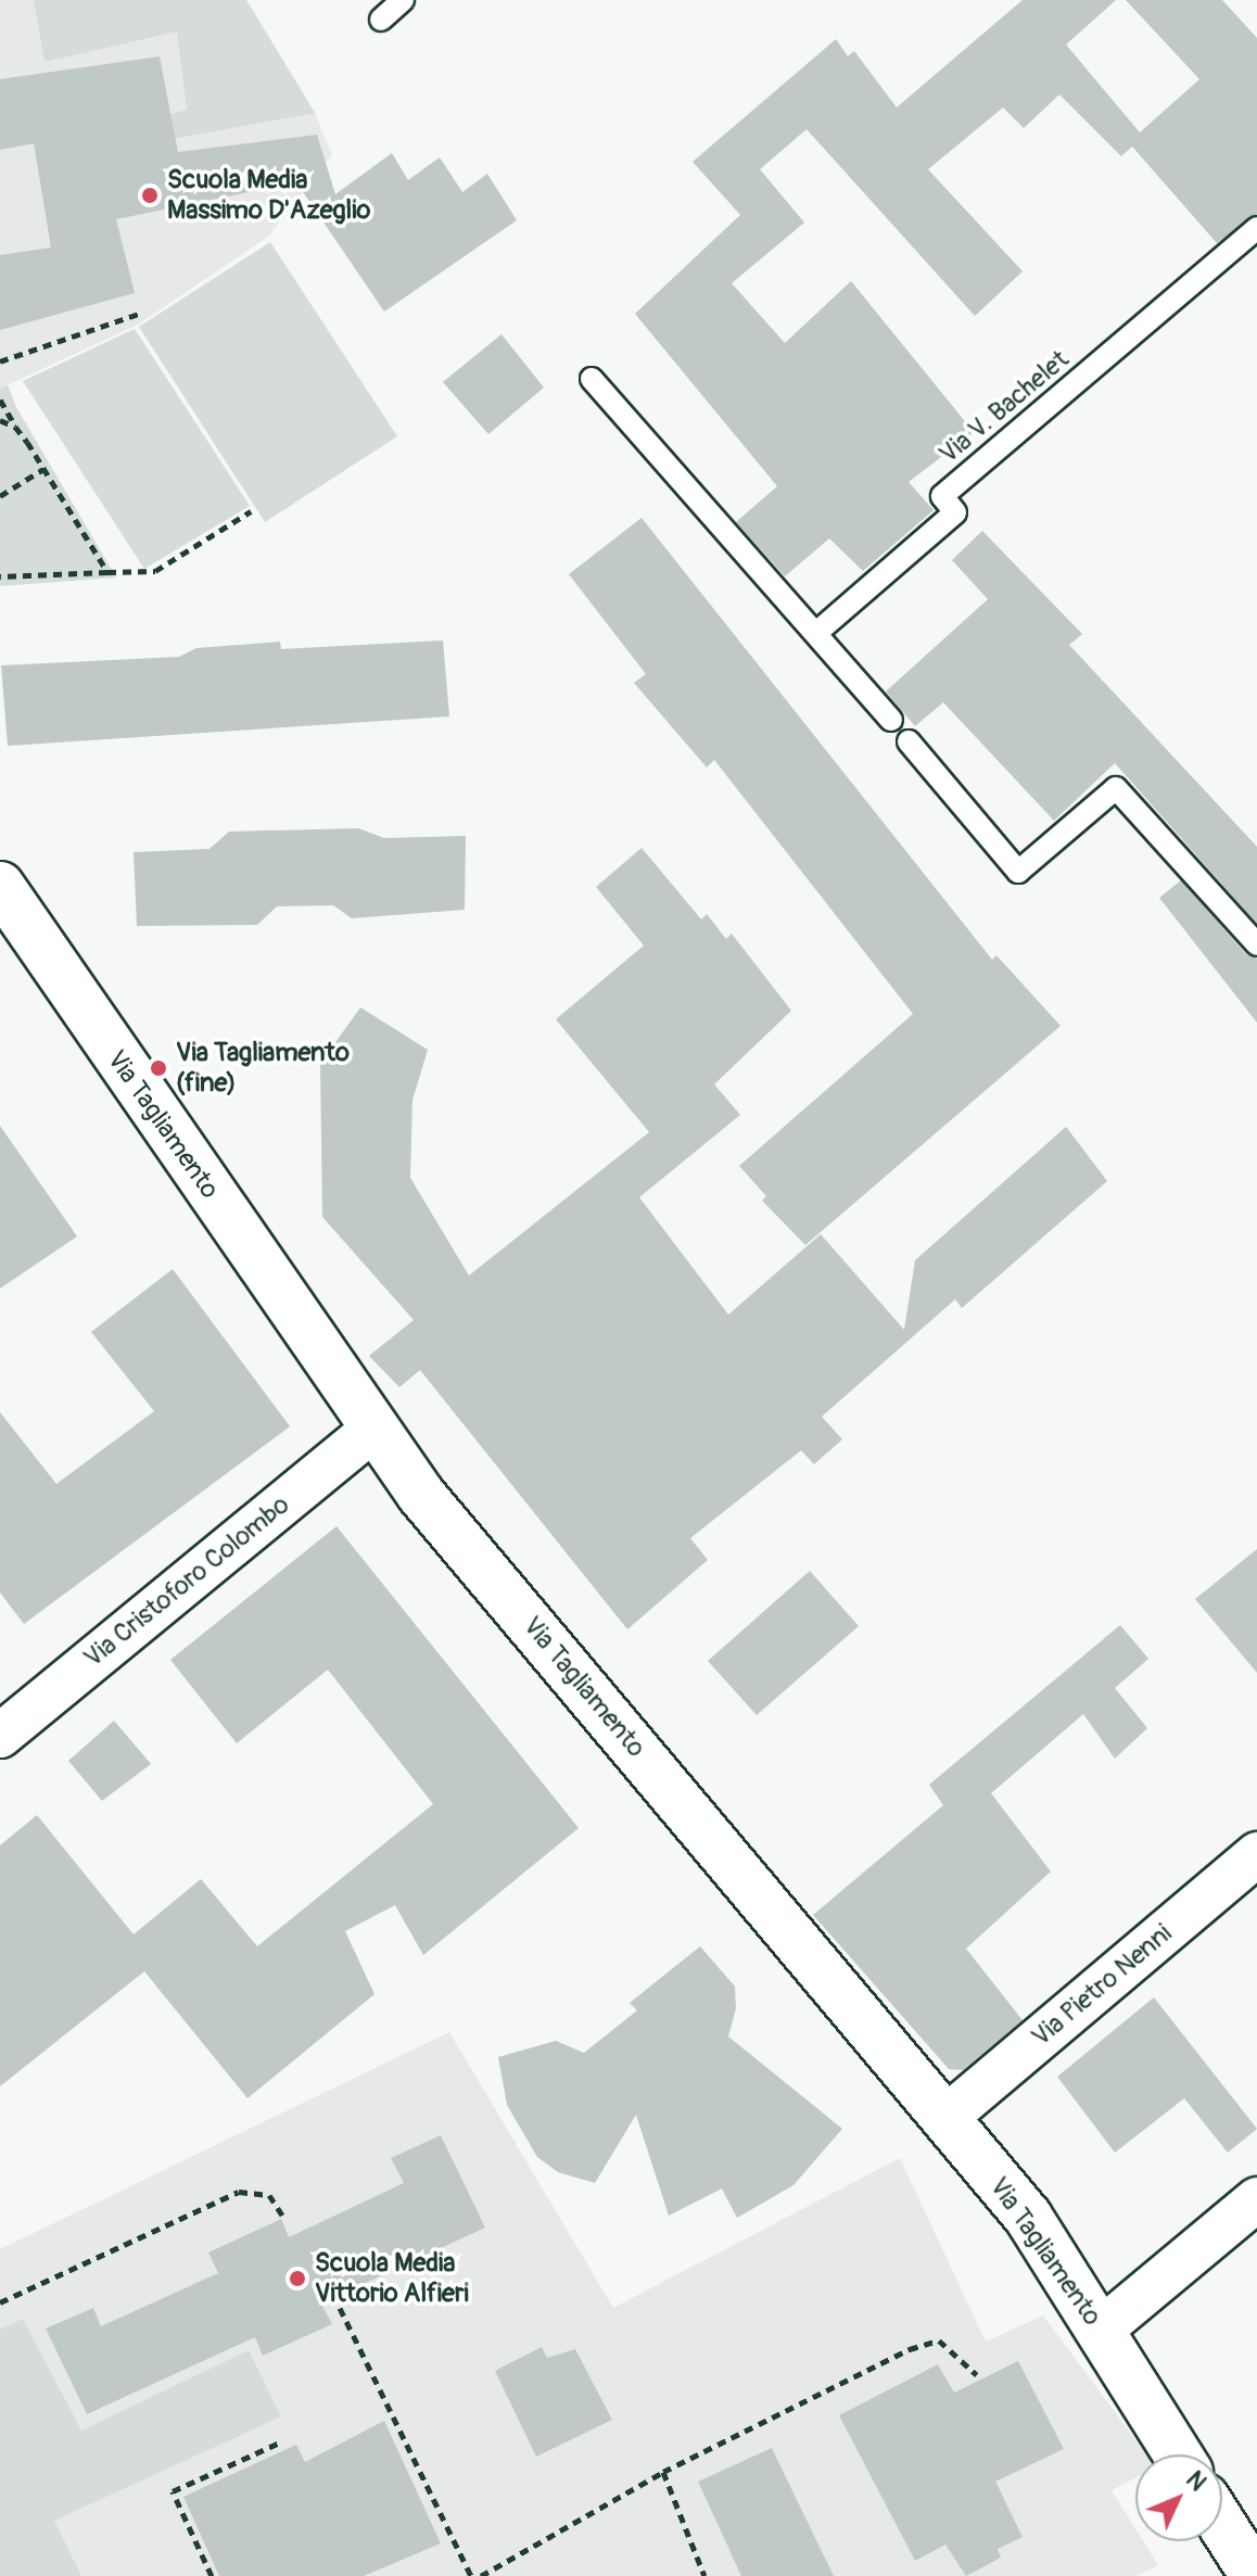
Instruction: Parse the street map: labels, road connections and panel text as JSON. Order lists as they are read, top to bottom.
{
  "streets": {
    "main road": ["Via Tagliamento"],
    "street": ["Via Cristoforo Colombo", "Via Pietro Nenni"],
    "lane": ["Via V. Bachelet"]
  },
  "crossings": [
    ["Via Tagliamento", "Via Cristoforo Colombo"],
    ["Via Tagliamento", "Via Pietro Nenni"]
  ],
  "places": ["Scuola Media Massimo D'Azeglio", "Via Tagliamento (fine)", "Scuola Media Vittorio Alfieri"],
  "north": "top right"
}
